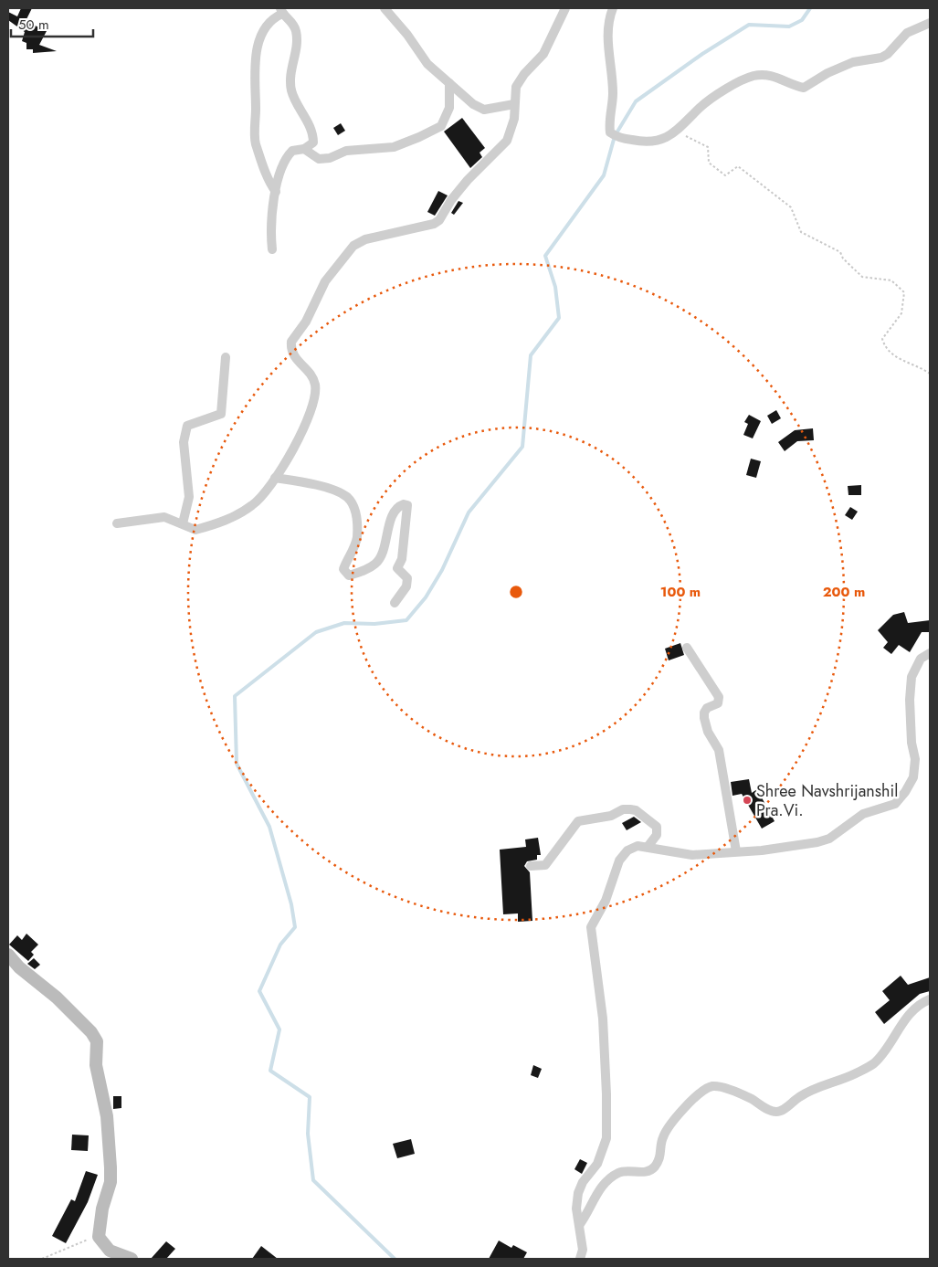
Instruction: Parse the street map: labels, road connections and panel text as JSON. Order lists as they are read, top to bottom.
{
  "places": ["Shree Navshrijanshil Pra.Vi."],
  "scale_bar": "50 m",
  "rings": ["100 m", "200 m"]
}
